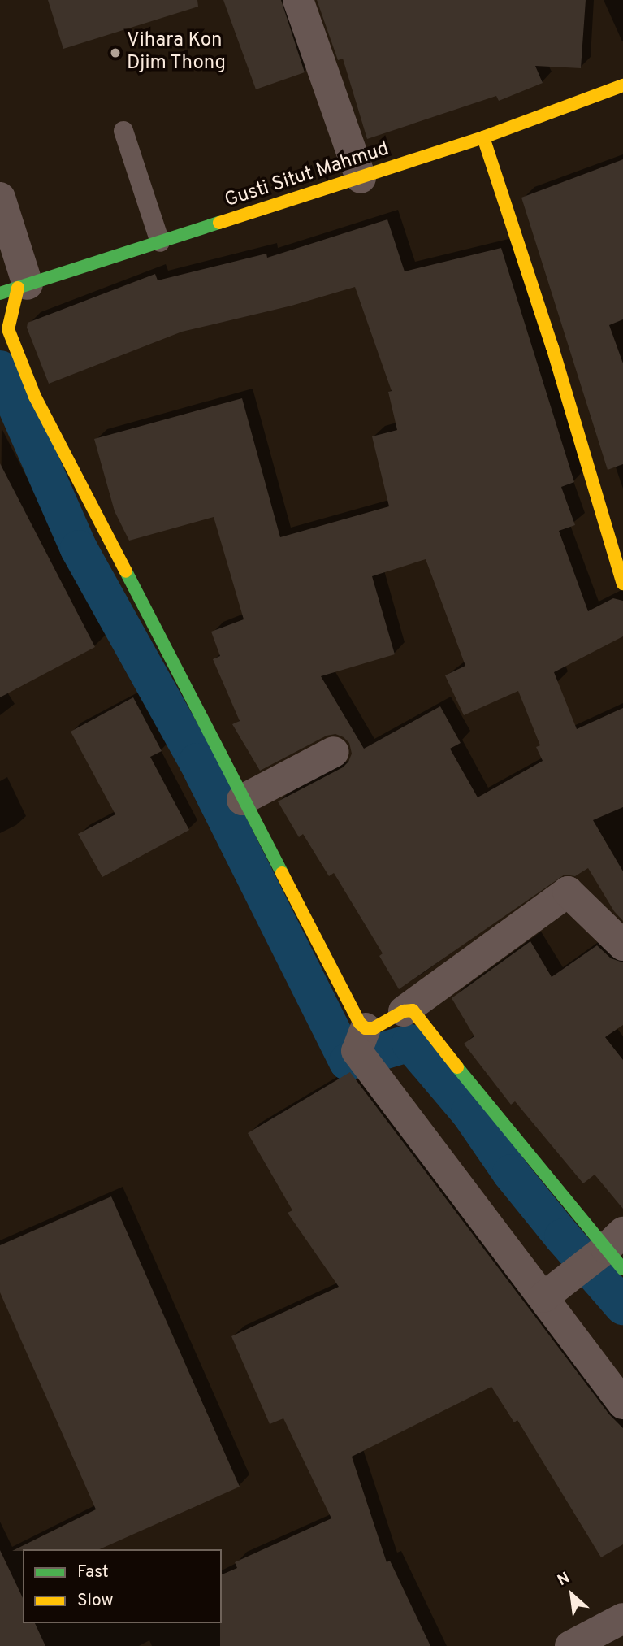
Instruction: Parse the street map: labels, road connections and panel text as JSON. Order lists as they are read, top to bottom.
{
  "streets": {
    "main road": ["Gusti Situt Mahmud"]
  },
  "places": ["Vihara Kon Djim Thong"],
  "legend": ["Fast", "Slow"],
  "north": "top left"
}
